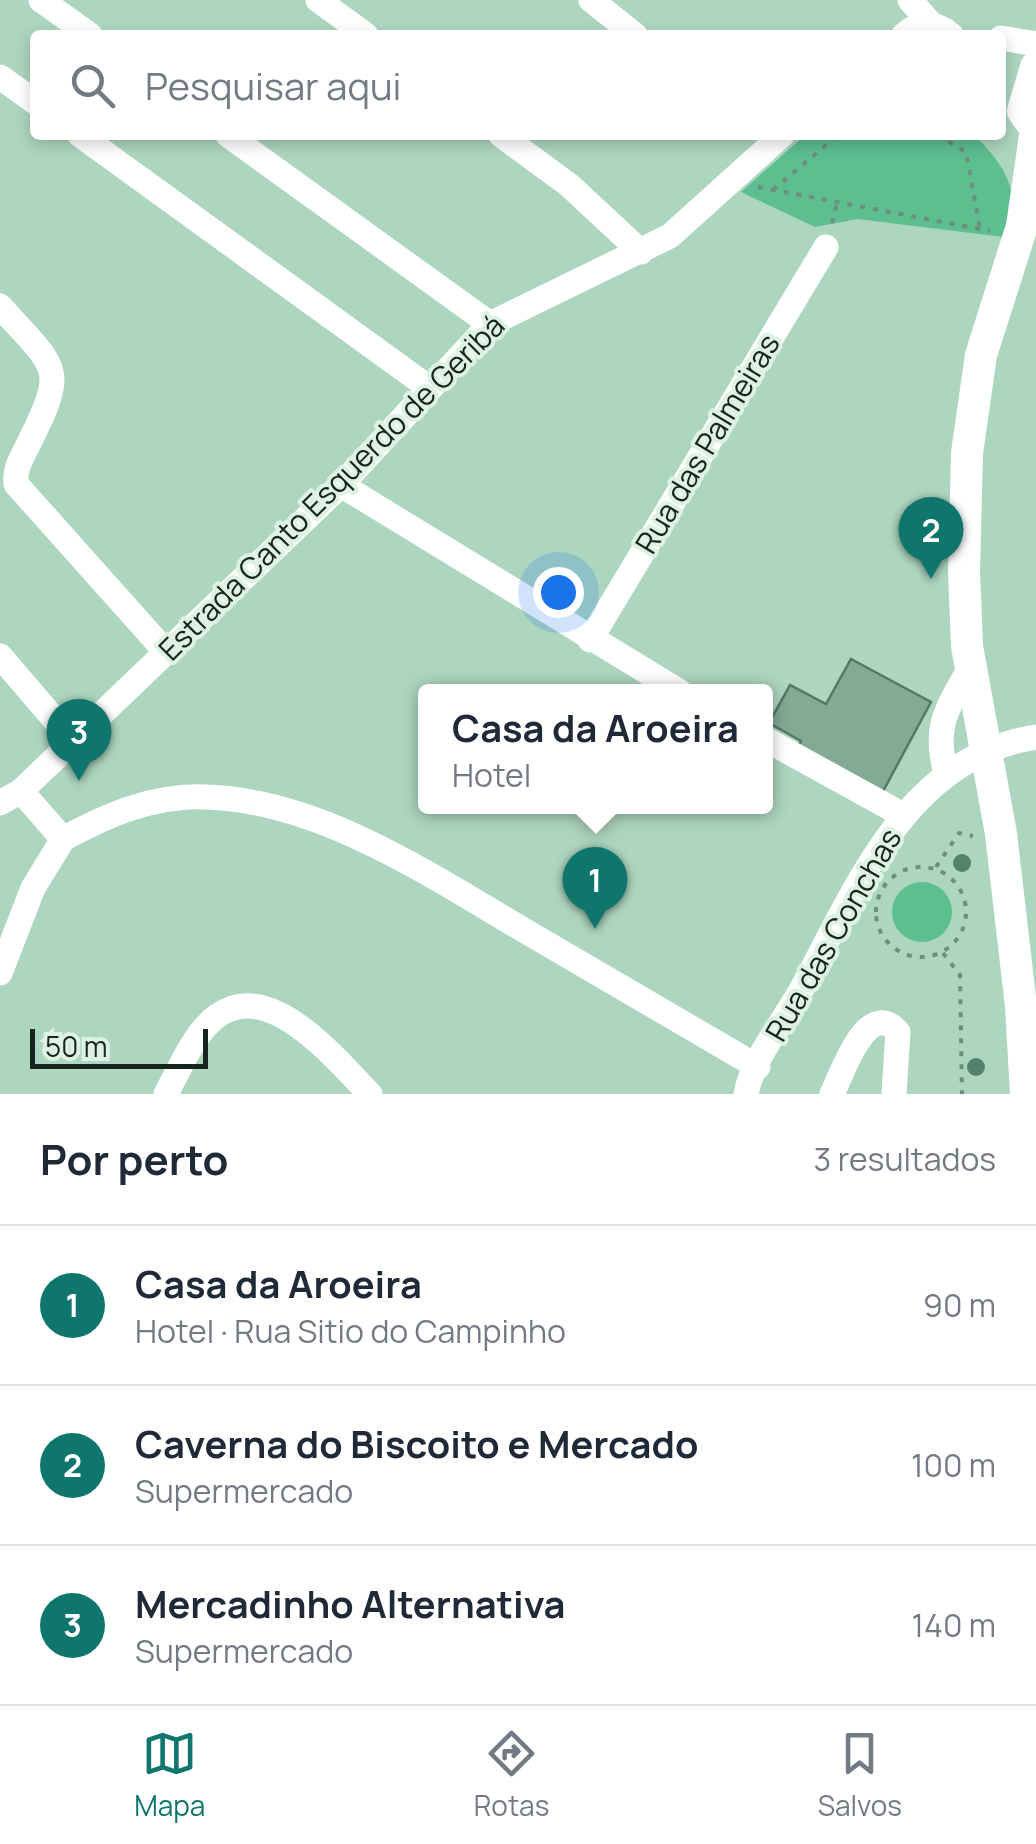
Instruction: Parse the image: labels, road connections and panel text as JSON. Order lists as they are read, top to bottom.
{
  "streets": {
    "street": ["Rua das Palmeiras", "Estrada Canto Esquerdo de Geribá", "Rua das Conchas"]
  },
  "scale_bar": "50 m",
  "page": {
    "search": "Pesquisar aqui",
    "pins": ["2", "3", "1"],
    "popup": ["Casa da Aroeira", "Hotel"],
    "scale": "50 m",
    "heading": ["Por perto", "3 resultados"],
    "list": [
      {
        "mark": "1",
        "name": "Casa da Aroeira",
        "note": "Hotel · Rua Sitio do Campinho",
        "value": "90 m"
      },
      {
        "mark": "2",
        "name": "Caverna do Biscoito e Mercado",
        "note": "Supermercado",
        "value": "100 m"
      },
      {
        "mark": "3",
        "name": "Mercadinho Alternativa",
        "note": "Supermercado",
        "value": "140 m"
      }
    ],
    "nav": ["Mapa", "Rotas", "Salvos"]
  }
}
